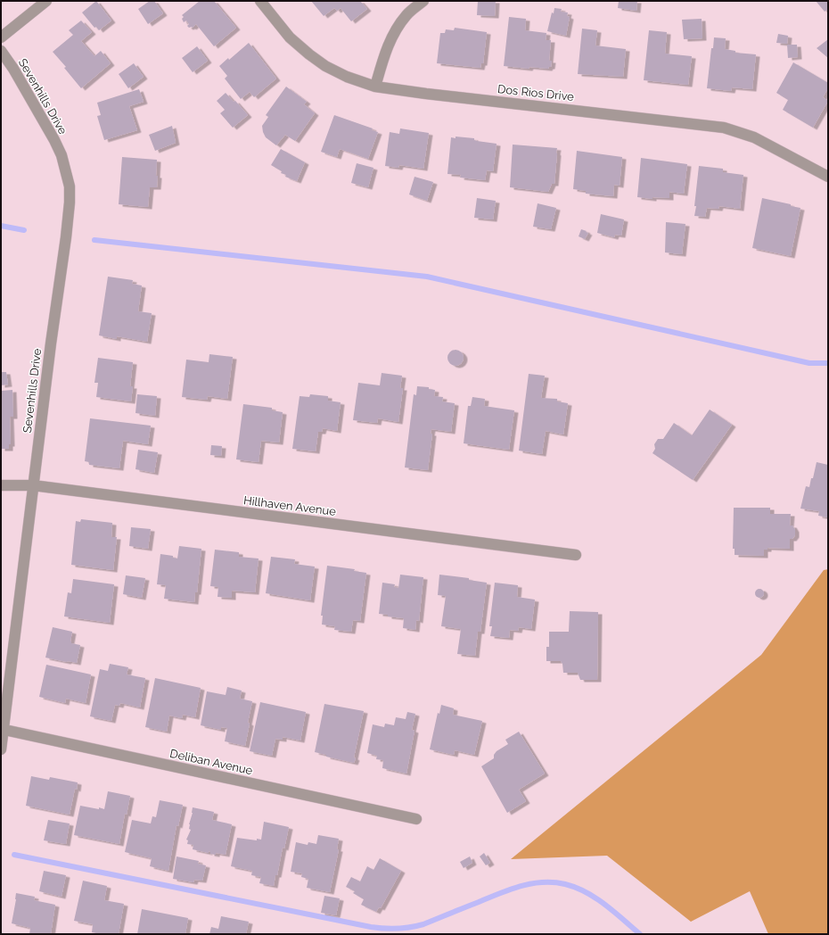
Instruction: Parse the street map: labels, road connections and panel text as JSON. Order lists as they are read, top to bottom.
{
  "streets": {
    "street": [
      "Dos Rios Drive",
      "Sevenhills Drive",
      "Hillhaven Avenue",
      "Deliban Avenue"
    ]
  },
  "crossings": [
    ["Sevenhills Drive", "Hillhaven Avenue"],
    ["Sevenhills Drive", "Deliban Avenue"]
  ]
}
